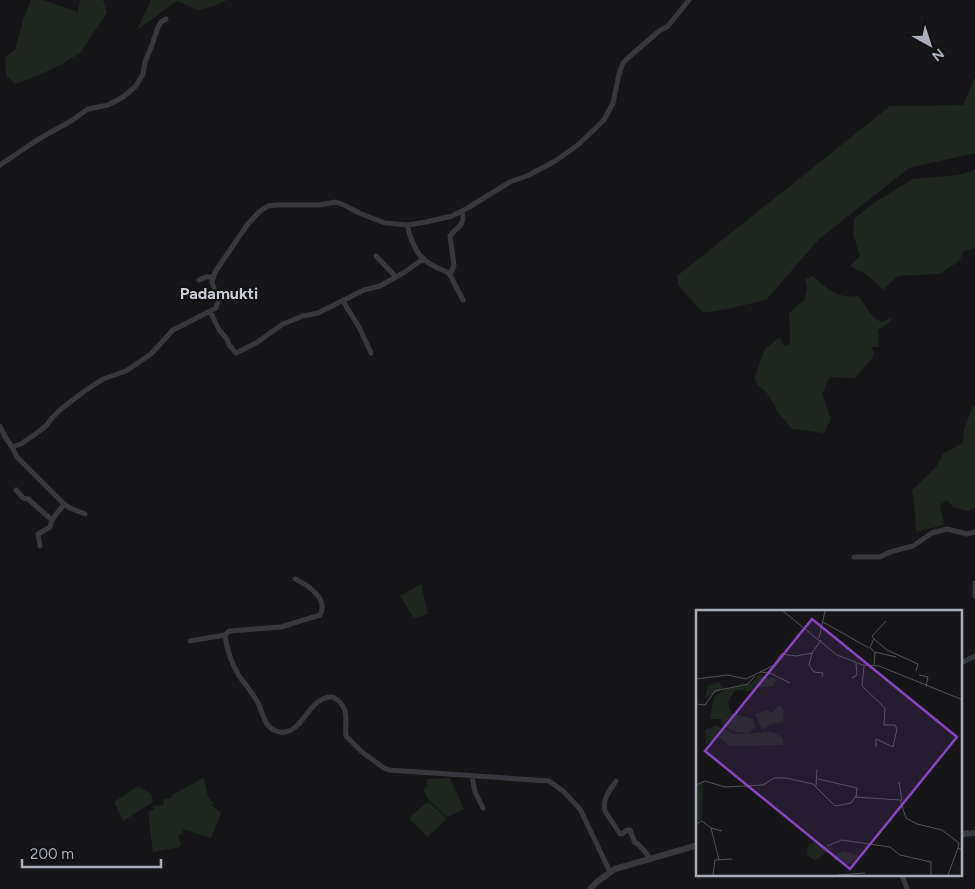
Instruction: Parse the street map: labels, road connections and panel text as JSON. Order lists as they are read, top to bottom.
{
  "districts": ["Padamukti"],
  "scale_bar": "200 m",
  "north": "bottom right"
}
